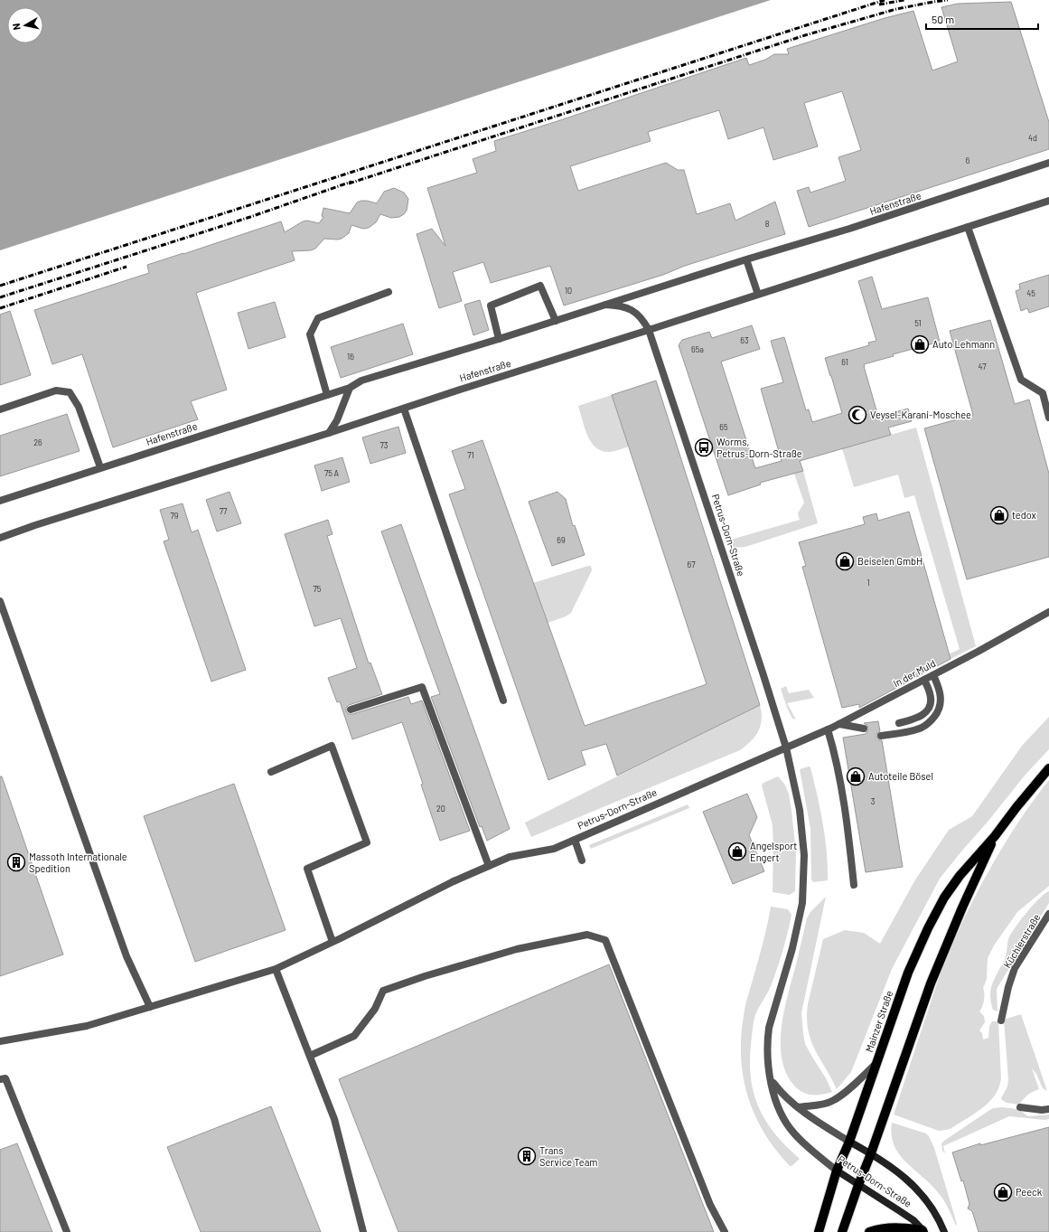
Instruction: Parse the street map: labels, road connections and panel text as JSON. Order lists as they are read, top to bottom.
{
  "streets": {
    "main road": ["Petrus-Dorn-Straße", "Mainzer Straße"],
    "street": ["Hafenstraße", "In der Muld", "Küchlerstraße"]
  },
  "crossings": [
    ["Hafenstraße", "Petrus-Dorn-Straße"],
    ["Petrus-Dorn-Straße", "In der Muld"],
    ["Petrus-Dorn-Straße", "Mainzer Straße"]
  ],
  "places": {
    "shop": [
      "Auto Lehmann",
      "tedox",
      "Beiselen GmbH",
      "Autoteile Bösel",
      "Angelsport Engert",
      "Peeck"
    ],
    "mosque": ["Veysel-Karani-Moschee"],
    "bus stop": ["Worms, Petrus-Dorn-Straße"],
    "building": ["Massoth Internationale Spedition", "Trans Service Team"]
  },
  "house_numbers": [
    "4d",
    "6",
    "8",
    "10",
    "45",
    "51",
    "63",
    "65a",
    "16",
    "61",
    "47",
    "65",
    "26",
    "73",
    "71",
    "75 A",
    "77",
    "79",
    "69",
    "67",
    "1",
    "75",
    "3",
    "20"
  ],
  "scale_bar": "50 m",
  "north": "left"
}
